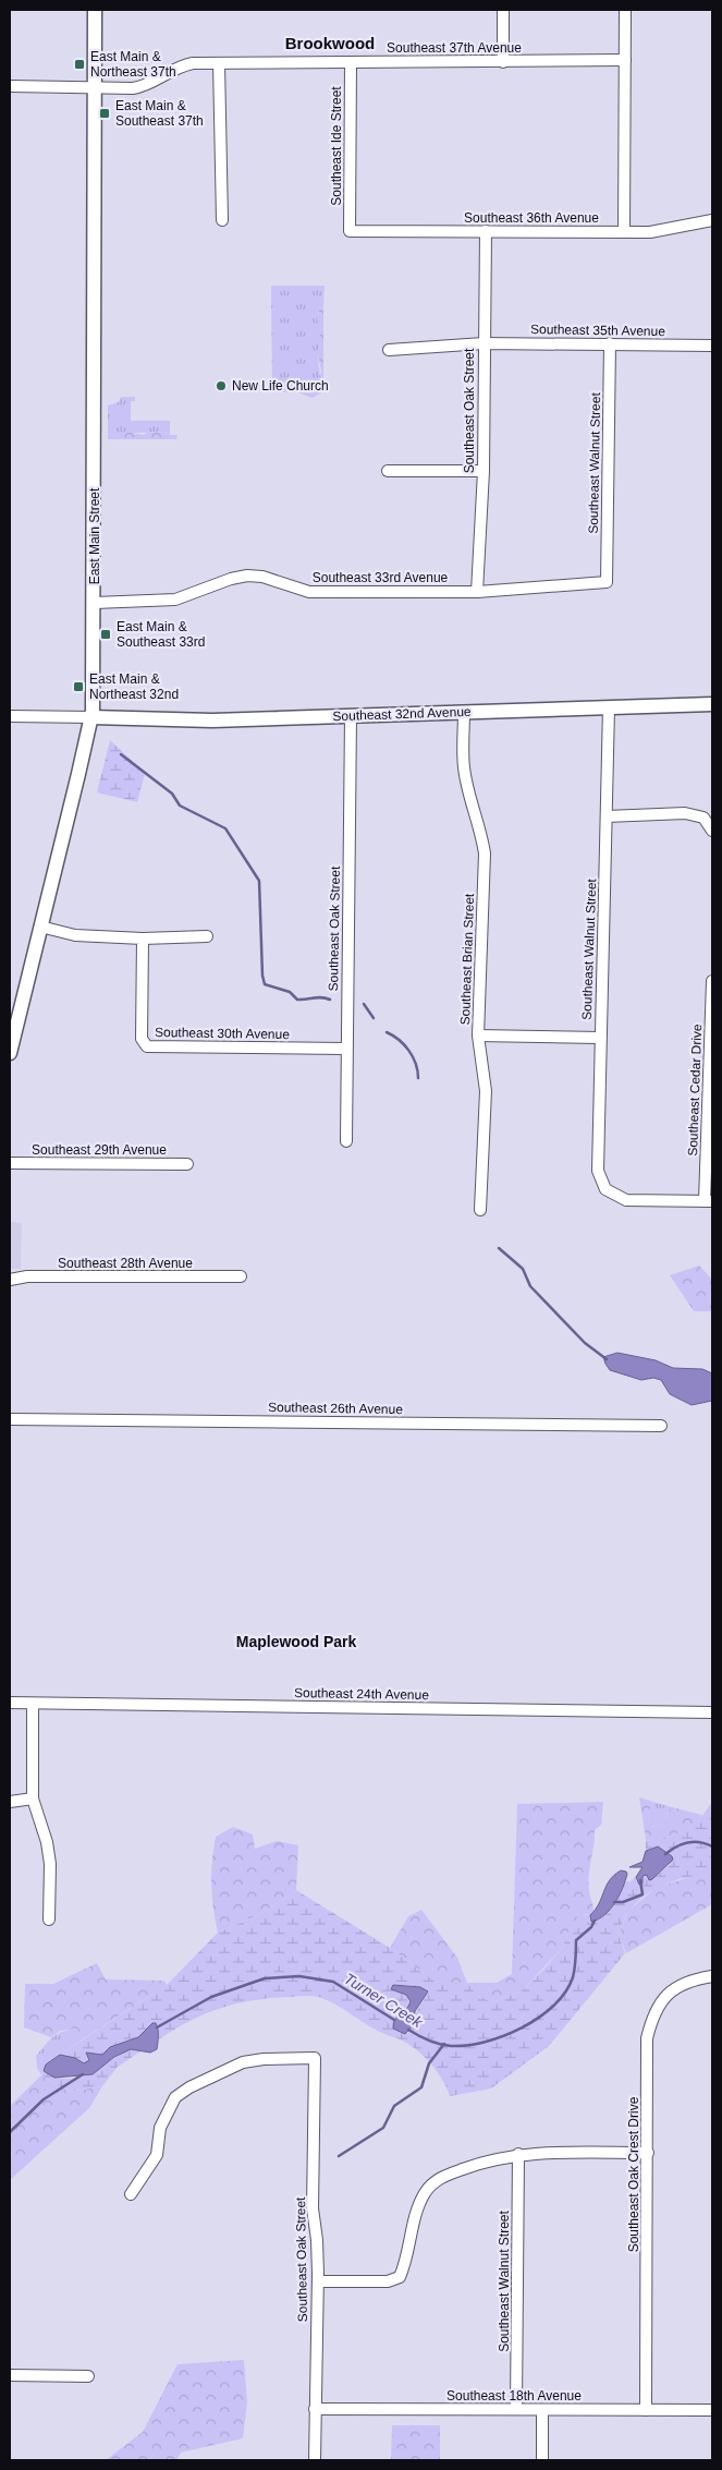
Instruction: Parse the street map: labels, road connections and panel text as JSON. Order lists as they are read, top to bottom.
{
  "streets": {
    "main road": ["East Main Street", "Southeast 32nd Avenue"],
    "street": [
      "Southeast 37th Avenue",
      "Southeast Ide Street",
      "Southeast 36th Avenue",
      "Southeast 35th Avenue",
      "Southeast Oak Street",
      "Southeast Walnut Street",
      "Southeast 33rd Avenue",
      "Southeast Brian Street",
      "Southeast 30th Avenue",
      "Southeast Cedar Drive",
      "Southeast 29th Avenue",
      "Southeast 28th Avenue",
      "Southeast 26th Avenue",
      "Southeast 24th Avenue",
      "Southeast Oak Crest Drive",
      "Southeast 18th Avenue"
    ]
  },
  "crossings": [
    ["Southeast 37th Avenue", "Southeast Ide Street"],
    ["Southeast 37th Avenue", "East Main Street"],
    ["Southeast Ide Street", "Southeast 36th Avenue"],
    ["Southeast 36th Avenue", "Southeast Oak Street"],
    ["Southeast 35th Avenue", "Southeast Oak Street"],
    ["Southeast 35th Avenue", "Southeast Walnut Street"],
    ["Southeast Oak Street", "Southeast 33rd Avenue"],
    ["Southeast Oak Street", "Southeast 32nd Avenue"],
    ["Southeast Oak Street", "Southeast 30th Avenue"],
    ["Southeast Oak Street", "Southeast 18th Avenue"],
    ["Southeast Walnut Street", "Southeast 33rd Avenue"],
    ["Southeast Walnut Street", "Southeast 32nd Avenue"],
    ["Southeast Walnut Street", "Southeast Cedar Drive"],
    ["Southeast Walnut Street", "Southeast 18th Avenue"],
    ["East Main Street", "Southeast 33rd Avenue"],
    ["East Main Street", "Southeast 32nd Avenue"],
    ["Southeast 32nd Avenue", "Southeast Brian Street"],
    ["Southeast Oak Crest Drive", "Southeast 18th Avenue"]
  ],
  "districts": ["Brookwood", "Maplewood Park"],
  "water": ["Turner Creek"],
  "places": {
    "transit": [
      "East Main & Northeast 37th",
      "East Main & Southeast 37th",
      "East Main & Southeast 33rd",
      "East Main & Northeast 32nd"
    ],
    "other": ["New Life Church"]
  }
}
